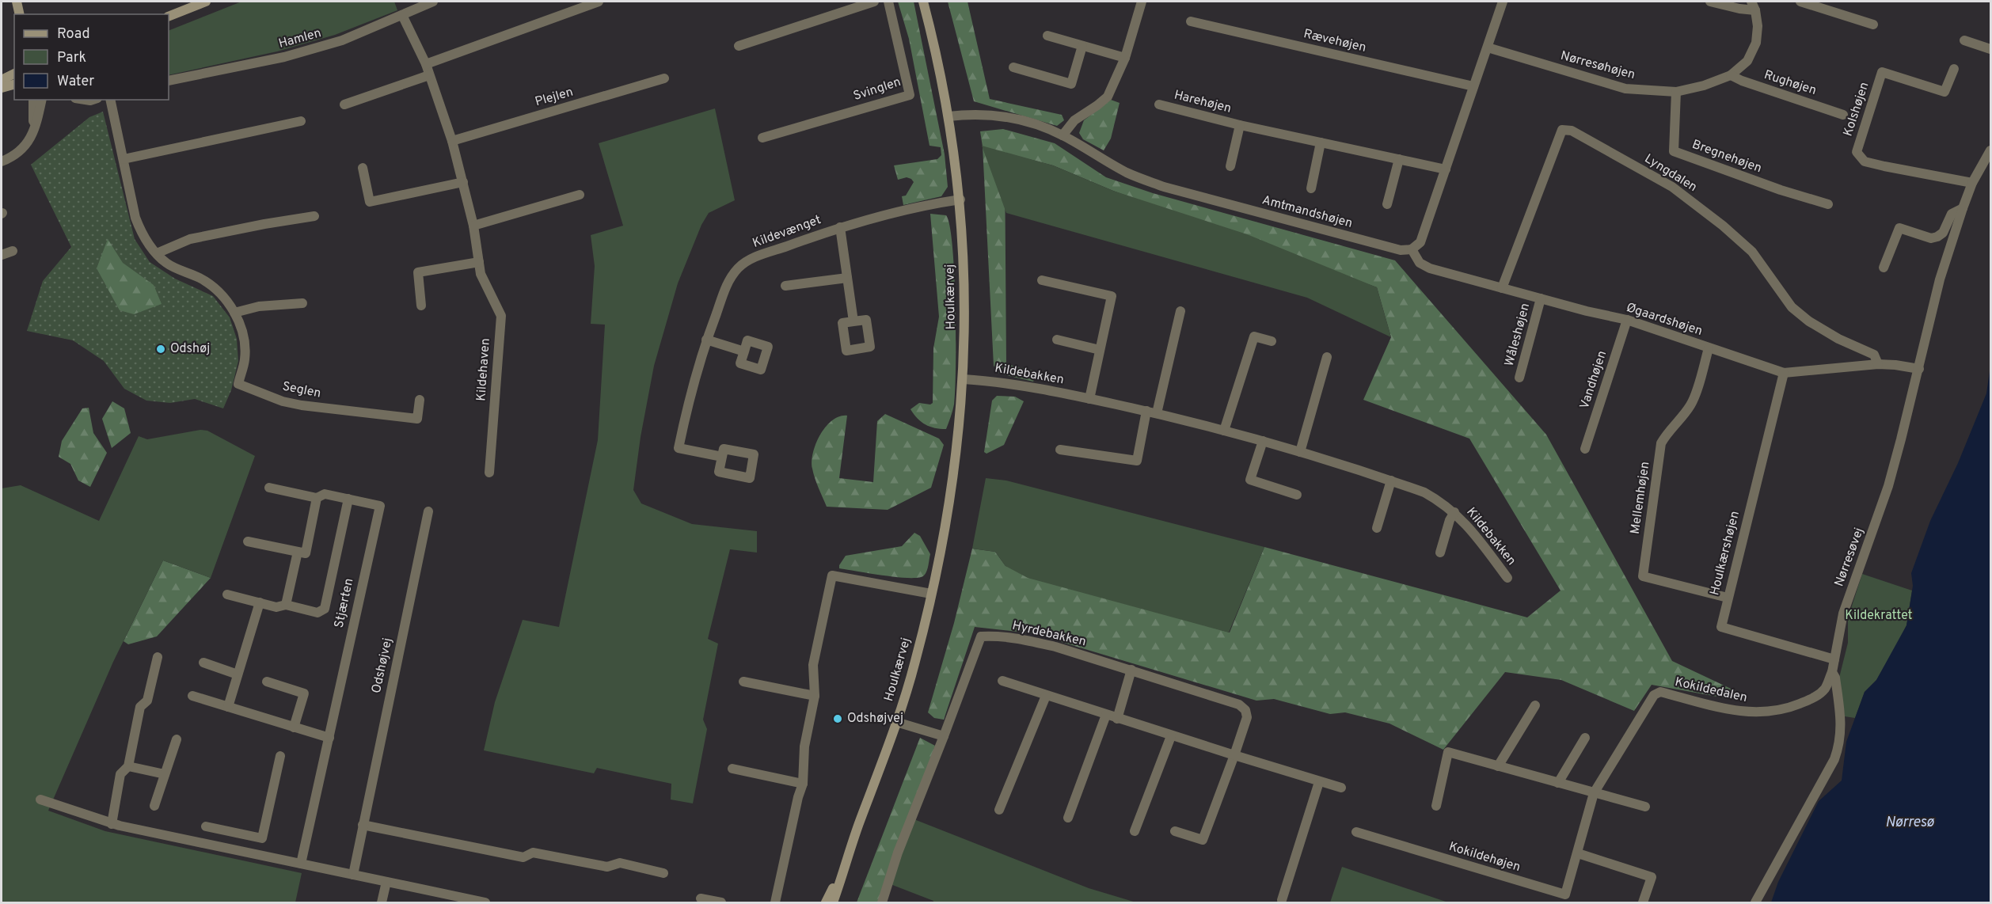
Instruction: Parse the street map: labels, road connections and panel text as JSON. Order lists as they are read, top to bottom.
{
  "streets": {
    "street": [
      "Hamlen",
      "Rævehøjen",
      "Nørresøhøjen",
      "Rughøjen",
      "Svinglen",
      "Plejlen",
      "Harehøjen",
      "Kolshøjen",
      "Bregnehøjen",
      "Lyngdalen",
      "Amtmandshøjen",
      "Kildevænget",
      "Houlkærvej",
      "Øgaardshøjen",
      "Wåleshøjen",
      "Kildehaven",
      "Kildebakken",
      "Vandhøjen",
      "Seglen",
      "Mellemhøjen",
      "Houlkærshøjen",
      "Nørresøvej",
      "Stjærten",
      "Hyrdebakken",
      "Odshøjvej",
      "Kokildedalen",
      "Kokildehøjen"
    ]
  },
  "crossings": [
    ["Nørresøhøjen", "Rughøjen"],
    ["Nørresøhøjen", "Bregnehøjen"],
    ["Kolshøjen", "Nørresøvej"],
    ["Lyngdalen", "Øgaardshøjen"],
    ["Amtmandshøjen", "Houlkærvej"],
    ["Amtmandshøjen", "Øgaardshøjen"],
    ["Kildevænget", "Houlkærvej"],
    ["Houlkærvej", "Kildebakken"],
    ["Øgaardshøjen", "Wåleshøjen"],
    ["Øgaardshøjen", "Vandhøjen"],
    ["Øgaardshøjen", "Mellemhøjen"],
    ["Øgaardshøjen", "Houlkærshøjen"],
    ["Øgaardshøjen", "Nørresøvej"],
    ["Mellemhøjen", "Houlkærshøjen"],
    ["Houlkærshøjen", "Nørresøvej"],
    ["Nørresøvej", "Kokildedalen"],
    ["Kokildedalen", "Kokildehøjen"]
  ],
  "water": ["Nørresø"],
  "parks": ["Kildekrattet"],
  "places": ["Odshøj", "Odshøjvej"],
  "legend": ["Road", "Park", "Water"]
}
